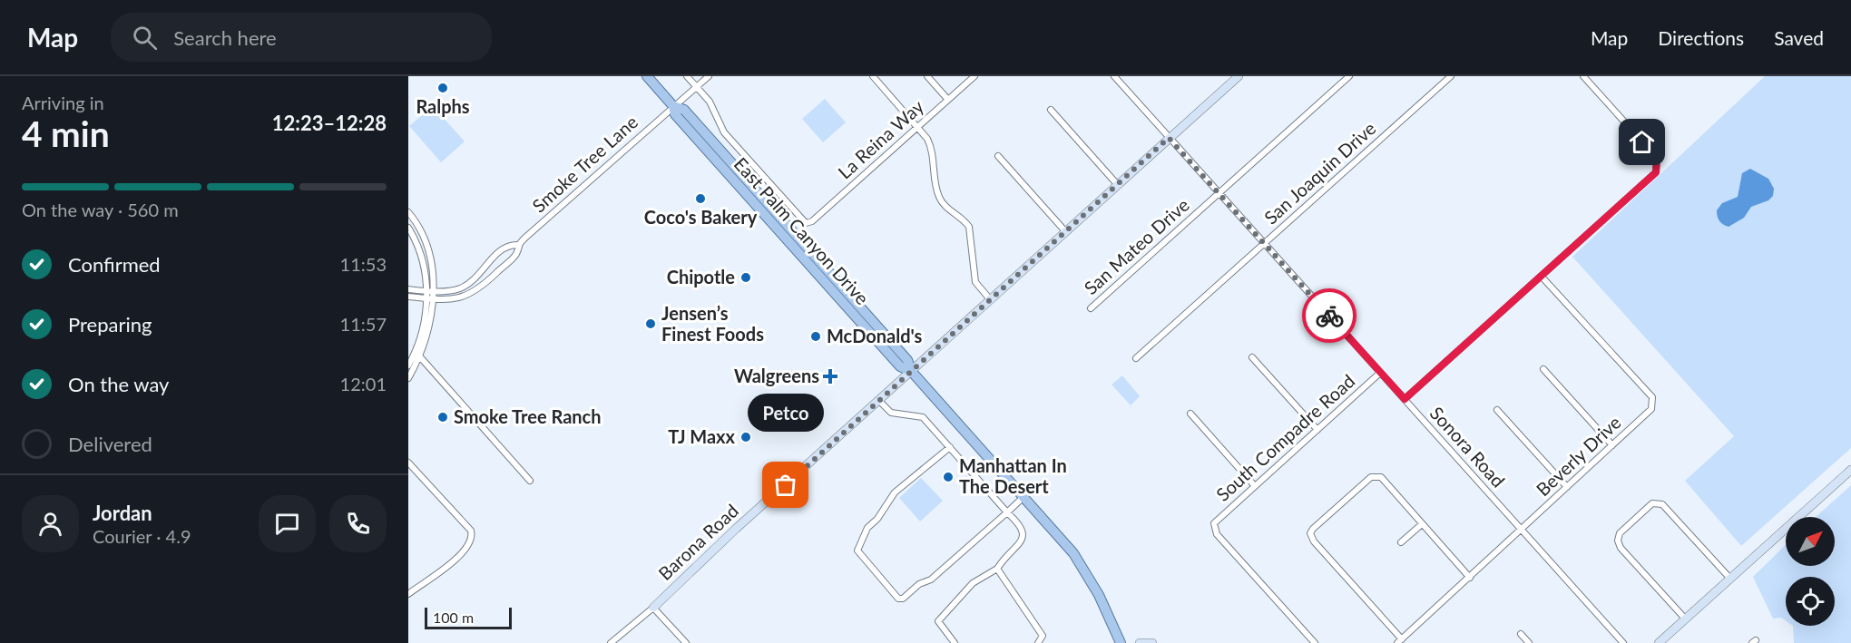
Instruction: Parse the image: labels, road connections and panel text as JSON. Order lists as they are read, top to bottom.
{
  "streets": {
    "main road": ["East Palm Canyon Drive"],
    "street": [
      "La Reina Way",
      "Smoke Tree Lane",
      "San Joaquin Drive",
      "San Mateo Drive",
      "South Compadre Road",
      "Sonora Road",
      "Beverly Drive",
      "Barona Road"
    ]
  },
  "crossings": [
    ["La Reina Way", "Smoke Tree Lane"],
    ["Smoke Tree Lane", "East Palm Canyon Drive"],
    ["San Joaquin Drive", "Sonora Road"],
    ["East Palm Canyon Drive", "Barona Road"],
    ["San Mateo Drive", "Sonora Road"],
    ["South Compadre Road", "Sonora Road"],
    ["Sonora Road", "Beverly Drive"],
    ["Sonora Road", "Barona Road"]
  ],
  "places": {
    "other": [
      "Ralphs",
      "Coco's Bakery",
      "Chipotle",
      "Jensen’s Finest Foods",
      "McDonald's",
      "Smoke Tree Ranch",
      "TJ Maxx",
      "Manhattan In The Desert",
      "Petco"
    ],
    "health": ["Walgreens"]
  },
  "scale_bar": "100 m",
  "north": "top right",
  "page": {
    "header": "Map",
    "search": "Search here",
    "nav": ["Map", "Directions", "Saved"],
    "heading": ["4 min", "Arriving in", "12:23–12:28"],
    "panel": ["Jordan", "Courier · 4.9"],
    "bar": "On the way · 560 m",
    "list": [
      ["Confirmed", "11:53"],
      ["Preparing", "11:57"],
      ["On the way", "12:01"],
      "Delivered"
    ],
    "bubble": "Petco",
    "scale": "100 m"
  }
}
